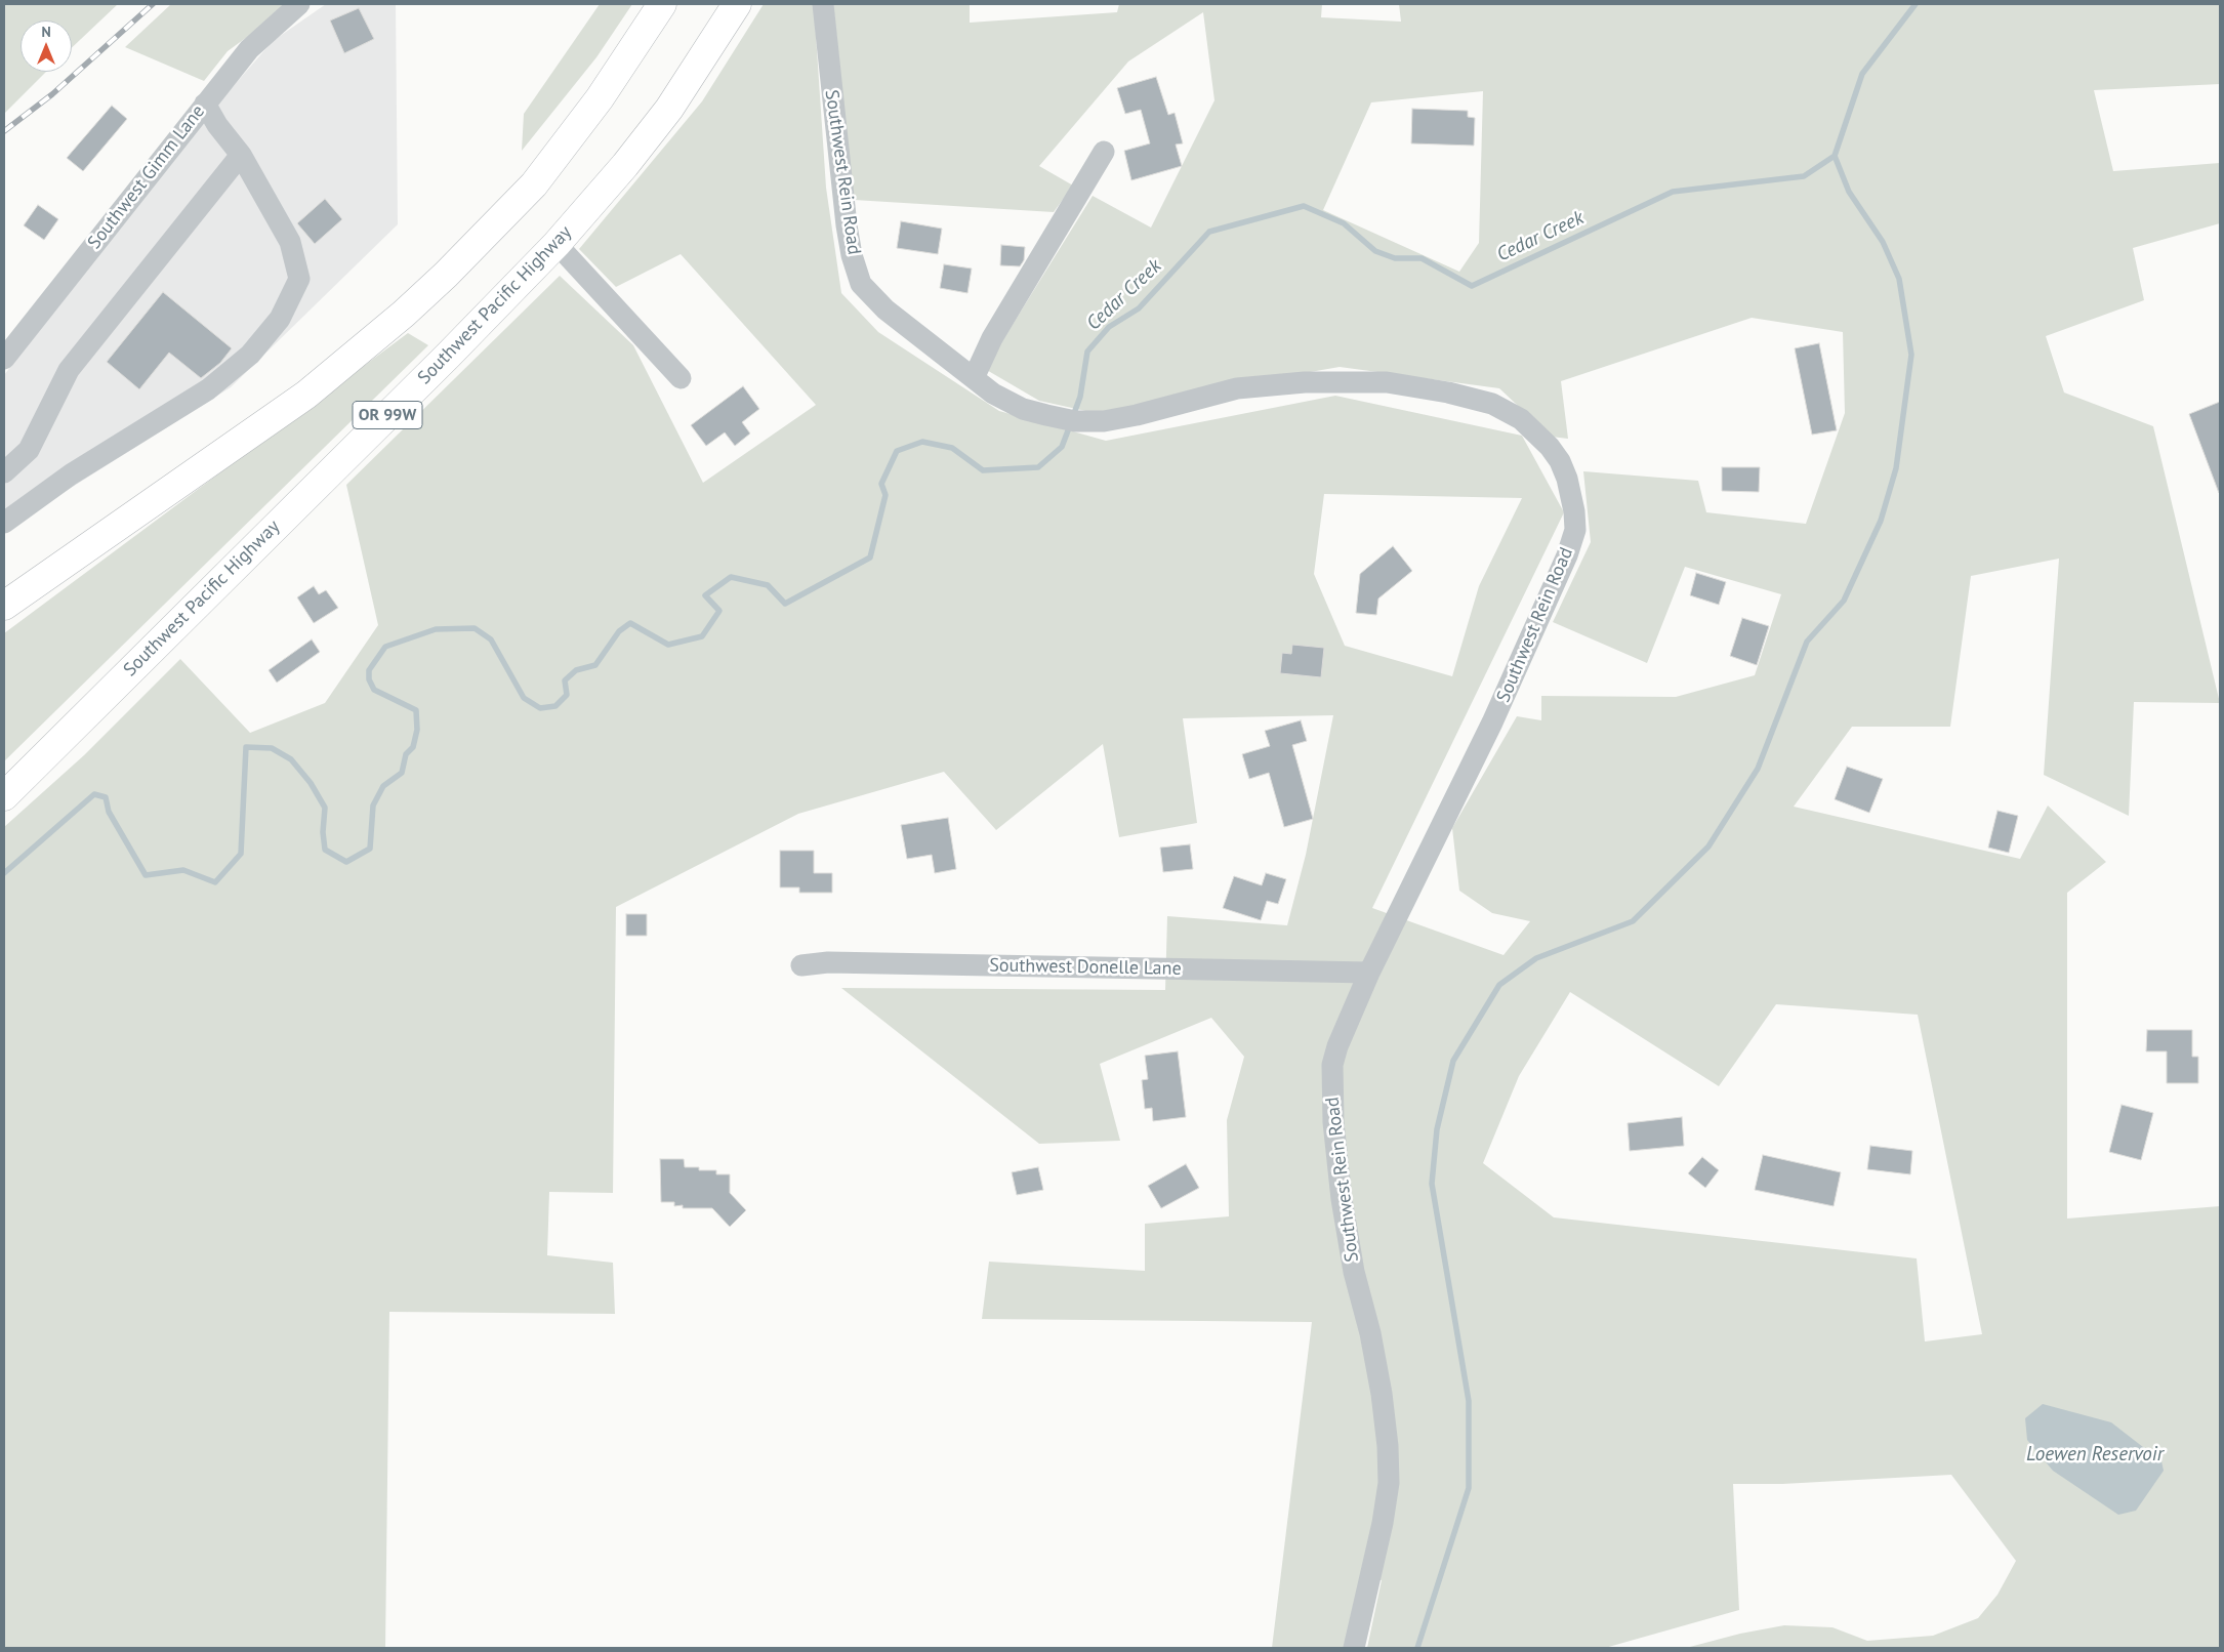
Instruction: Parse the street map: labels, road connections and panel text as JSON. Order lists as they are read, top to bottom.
{
  "streets": {
    "highway": ["Southwest Pacific Highway", "OR 99W"],
    "street": ["Southwest Rein Road", "Southwest Gimm Lane", "Southwest Donelle Lane"]
  },
  "crossings": [
    ["Southwest Rein Road", "Southwest Donelle Lane"]
  ],
  "water": ["Cedar Creek", "Loewen Reservoir"],
  "north": "top"
}
